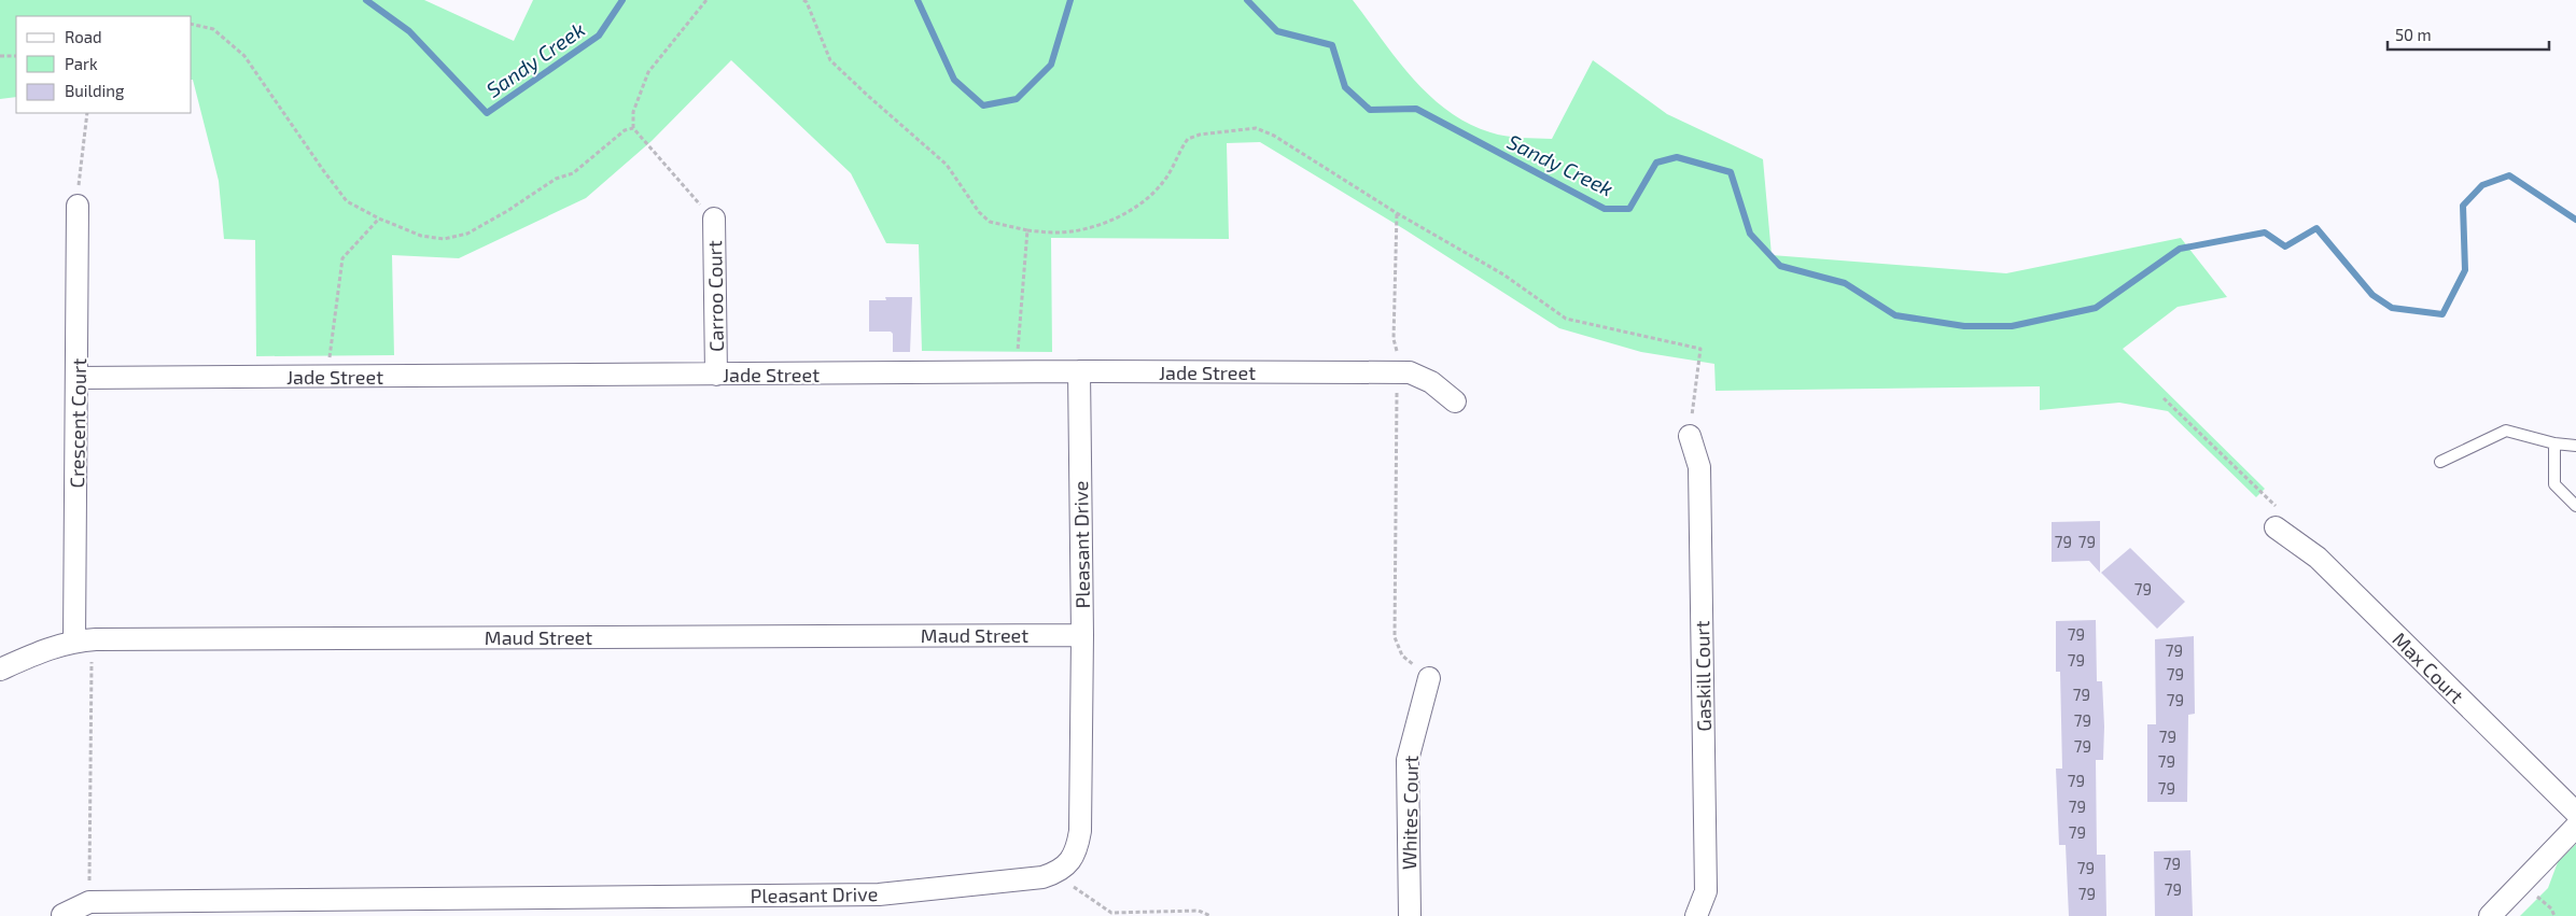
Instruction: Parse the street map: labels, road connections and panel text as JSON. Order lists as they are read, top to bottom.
{
  "streets": {
    "street": [
      "Carroo Court",
      "Jade Street",
      "Crescent Court",
      "Pleasant Drive",
      "Maud Street",
      "Max Court",
      "Gaskill Court",
      "Whites Court"
    ]
  },
  "crossings": [
    ["Carroo Court", "Jade Street"],
    ["Jade Street", "Crescent Court"],
    ["Jade Street", "Pleasant Drive"],
    ["Crescent Court", "Maud Street"],
    ["Pleasant Drive", "Maud Street"]
  ],
  "water": ["Sandy Creek"],
  "house_numbers": [
    "79",
    "79",
    "79",
    "79",
    "79",
    "79",
    "79",
    "79",
    "79",
    "79",
    "79",
    "79",
    "79",
    "79",
    "79",
    "79",
    "79",
    "79",
    "79",
    "79",
    "79"
  ],
  "legend": ["Road", "Park", "Building"],
  "scale_bar": "50 m"
}
